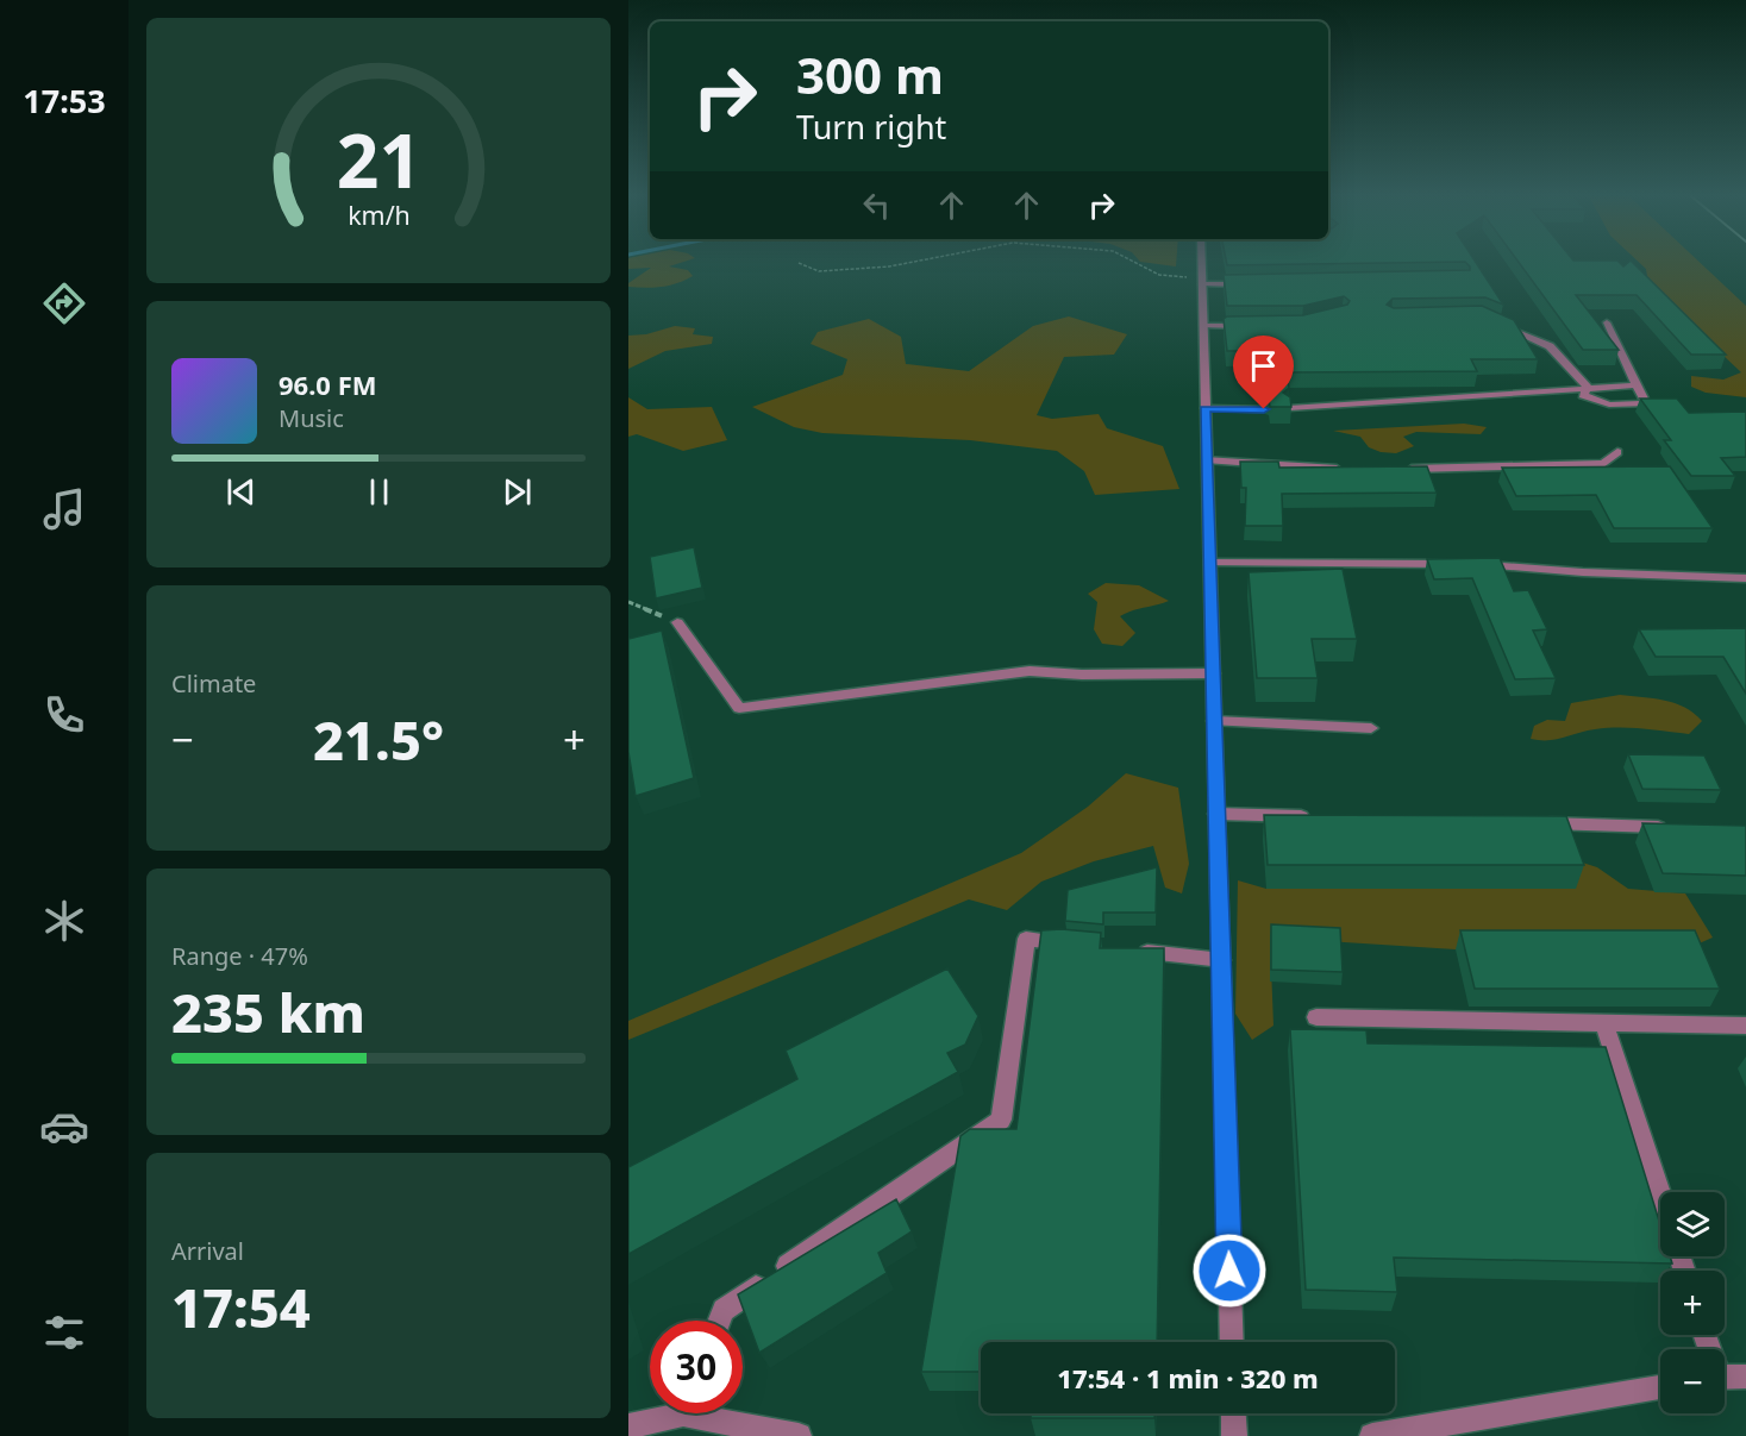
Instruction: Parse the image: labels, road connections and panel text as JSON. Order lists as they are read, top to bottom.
{
  "page": {
    "tabs": "17:53",
    "turn": ["300 m", "Turn right"],
    "song": ["96.0 FM", "Music"],
    "tile": [
      "Climate",
      ["Range · 47%", "235 km"],
      ["Arrival", "17:54"]
    ],
    "heat": ["−", "21.5°", "+"],
    "map_buttons": ["+", "−"],
    "limit": "30",
    "trip": "17:54 · 1 min · 320 m",
    "gauge": ["21", "km/h"]
  }
}
